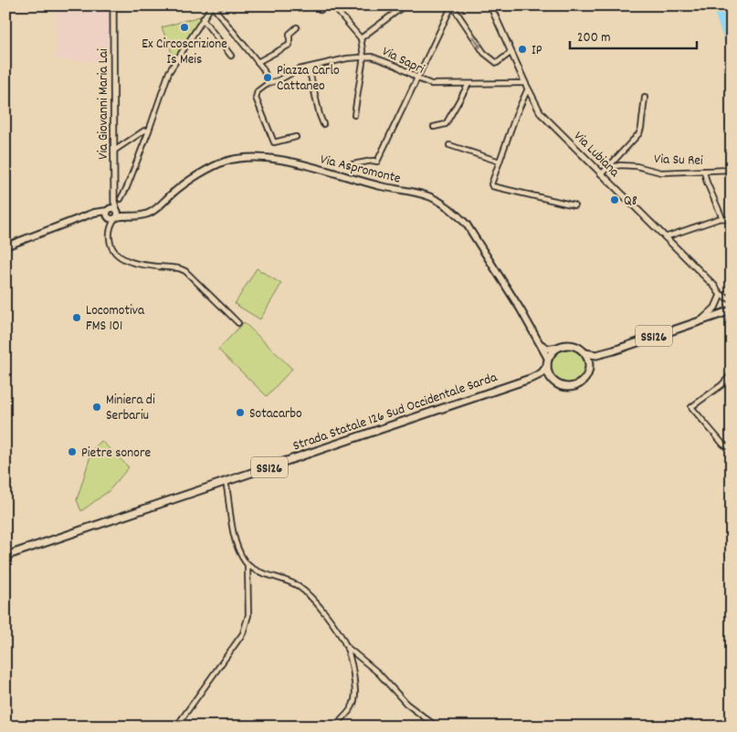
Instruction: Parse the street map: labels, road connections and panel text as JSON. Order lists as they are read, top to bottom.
{
  "streets": {
    "main road": ["Via Aspromonte", "SS126", "Strada Statale 126 Sud Occidentale Sarda"],
    "street": [
      "Via Sapri",
      "Via Giovanni Maria Lai",
      "Via Lubiana",
      "Via Su Rei"
    ]
  },
  "crossings": [
    ["Via Sapri", "Via Lubiana"],
    ["Via Giovanni Maria Lai", "Via Aspromonte"],
    ["Via Aspromonte", "SS126"],
    ["SS126", "Strada Statale 126 Sud Occidentale Sarda"]
  ],
  "places": [
    "Ex Circoscrizione Is Meis",
    "IP",
    "Piazza Carlo Cattaneo",
    "Q8",
    "Locomotiva FMS 101",
    "Miniera di Serbariu",
    "Sotacarbo",
    "Pietre sonore"
  ],
  "scale_bar": "200 m"
}
